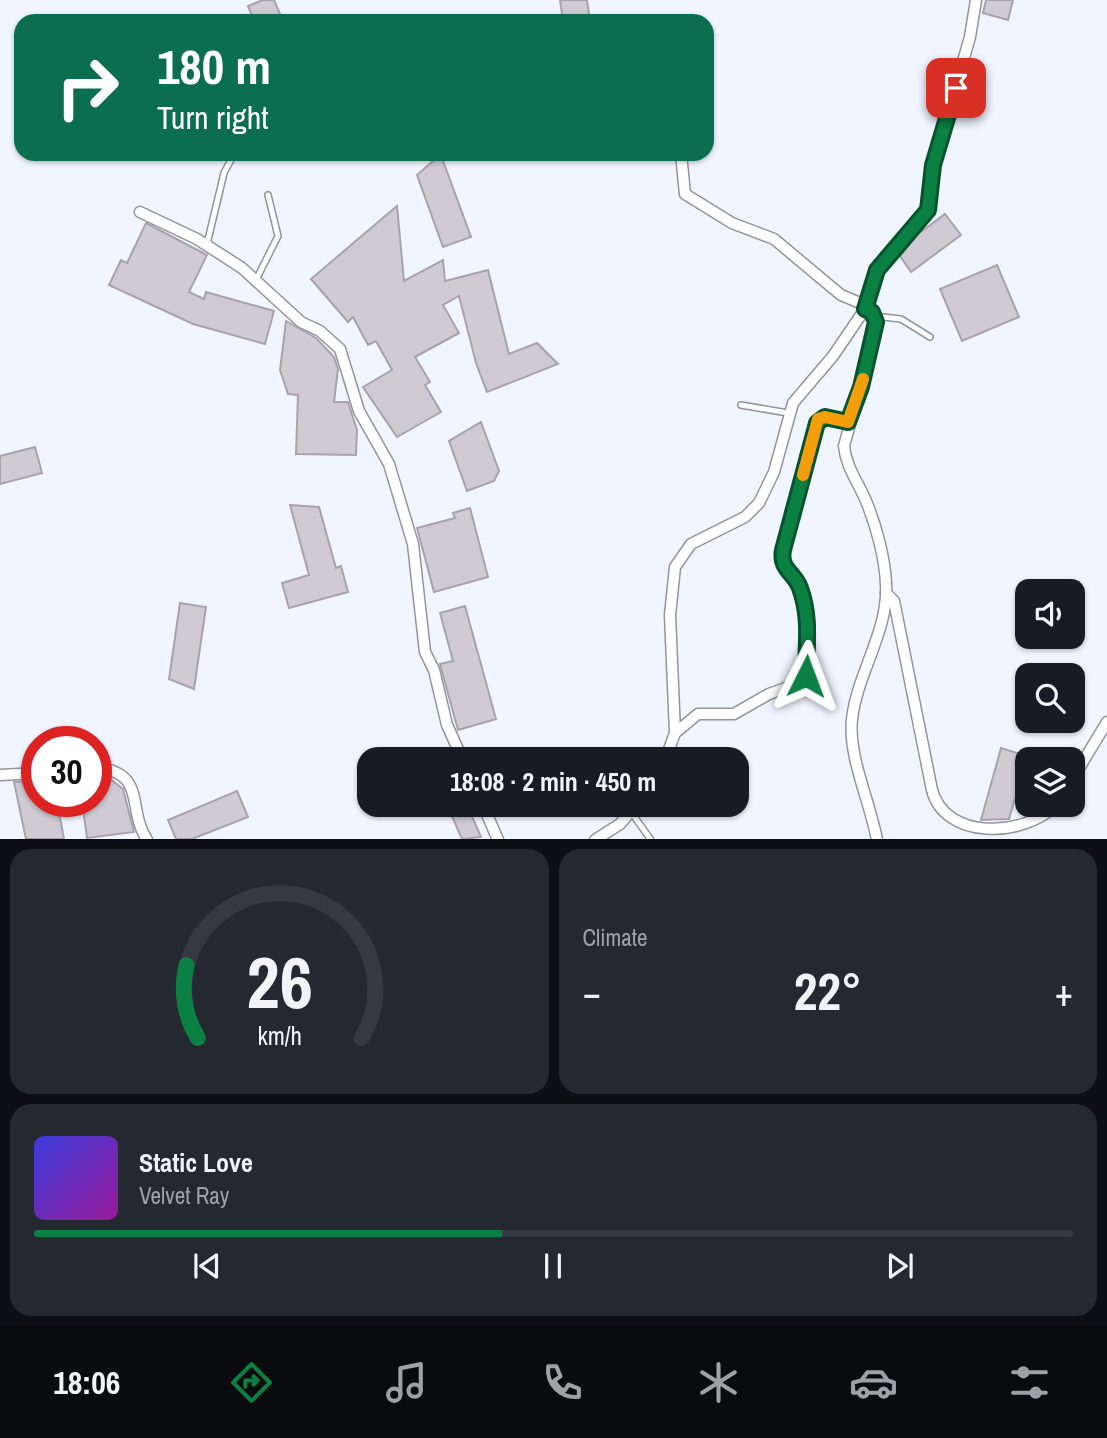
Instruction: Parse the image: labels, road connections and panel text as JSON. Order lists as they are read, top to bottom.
{
  "page": {
    "turn": ["180 m", "Turn right"],
    "limit": "30",
    "trip": "18:08 · 2 min · 450 m",
    "tile": "Climate",
    "heat": ["−", "22°", "+"],
    "song": ["Static Love", "Velvet Ray"],
    "tabs": "18:06",
    "gauge": ["26", "km/h"]
  }
}
